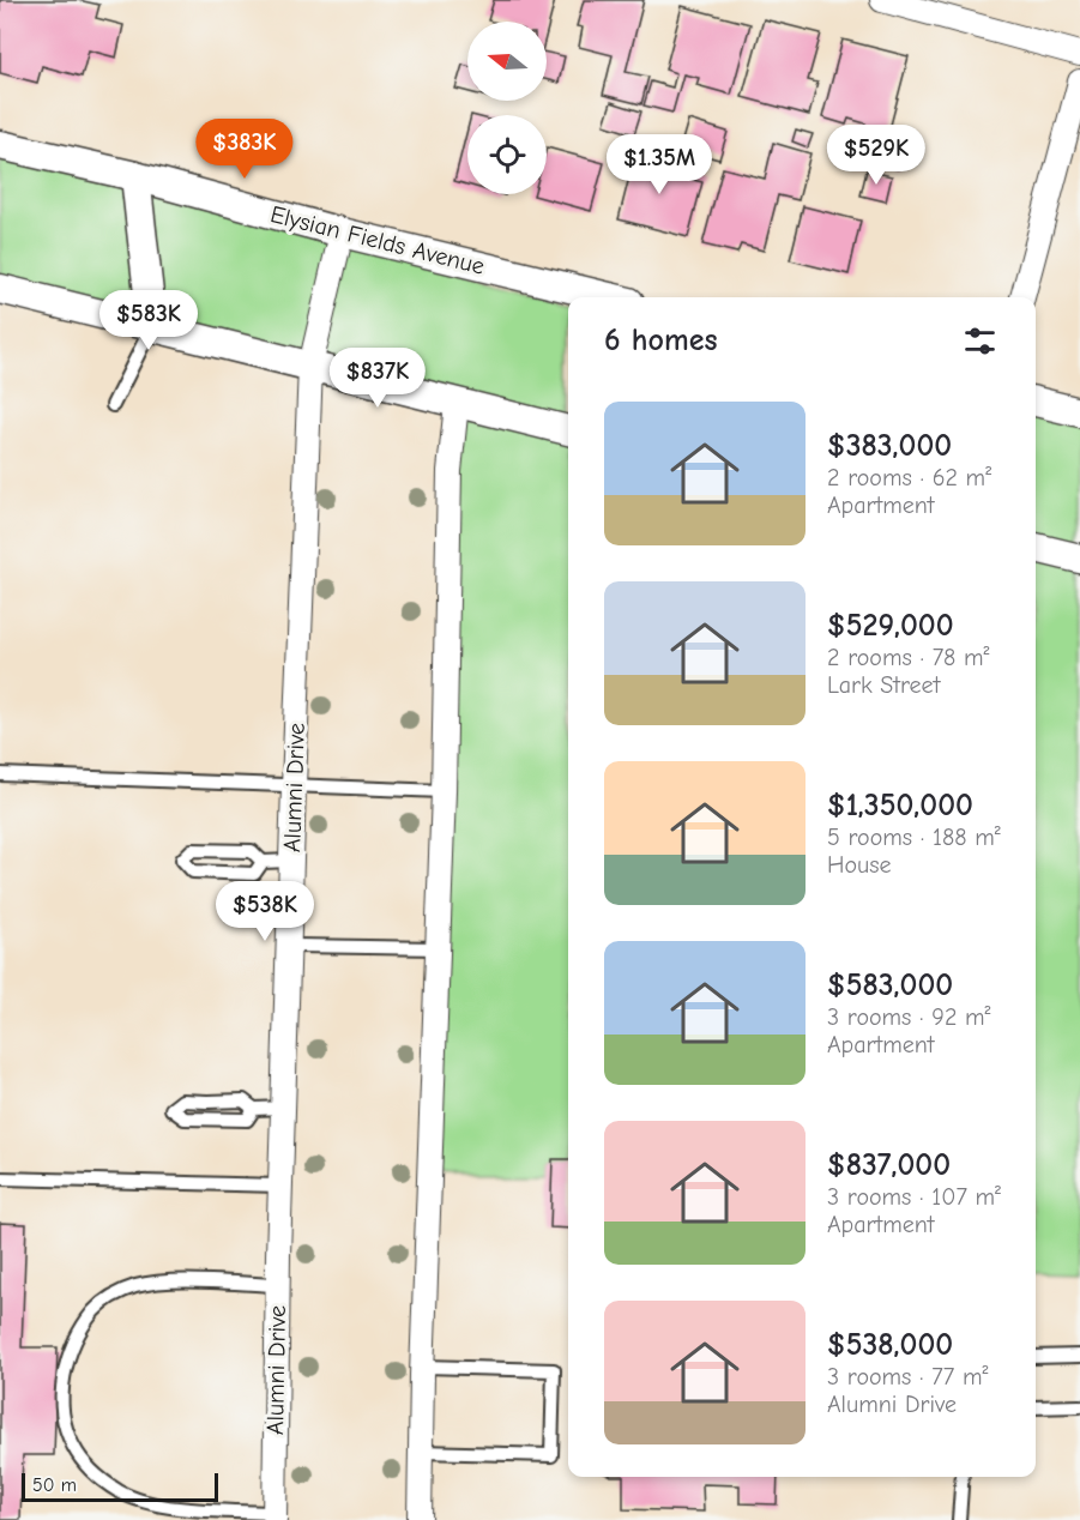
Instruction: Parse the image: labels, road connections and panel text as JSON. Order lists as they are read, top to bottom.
{
  "streets": {
    "street": ["Elysian Fields Avenue", "Alumni Drive"]
  },
  "crossings": [
    ["Elysian Fields Avenue", "Alumni Drive"]
  ],
  "scale_bar": "50 m",
  "north": "left",
  "page": {
    "price": [
      "$383K",
      "$529K",
      "$1.35M",
      "$583K",
      "$837K",
      "$538K"
    ],
    "heading": "6 homes",
    "list": [
      {
        "name": "$383,000",
        "note": "2 rooms · 62 m² · Apartment"
      },
      {
        "name": "$529,000",
        "note": "2 rooms · 78 m² · Lark Street"
      },
      {
        "name": "$1,350,000",
        "note": "5 rooms · 188 m² · House"
      },
      {
        "name": "$583,000",
        "note": "3 rooms · 92 m² · Apartment"
      },
      {
        "name": "$837,000",
        "note": "3 rooms · 107 m² · Apartment"
      },
      {
        "name": "$538,000",
        "note": "3 rooms · 77 m² · Alumni Drive"
      }
    ],
    "scale": "50 m"
  }
}
